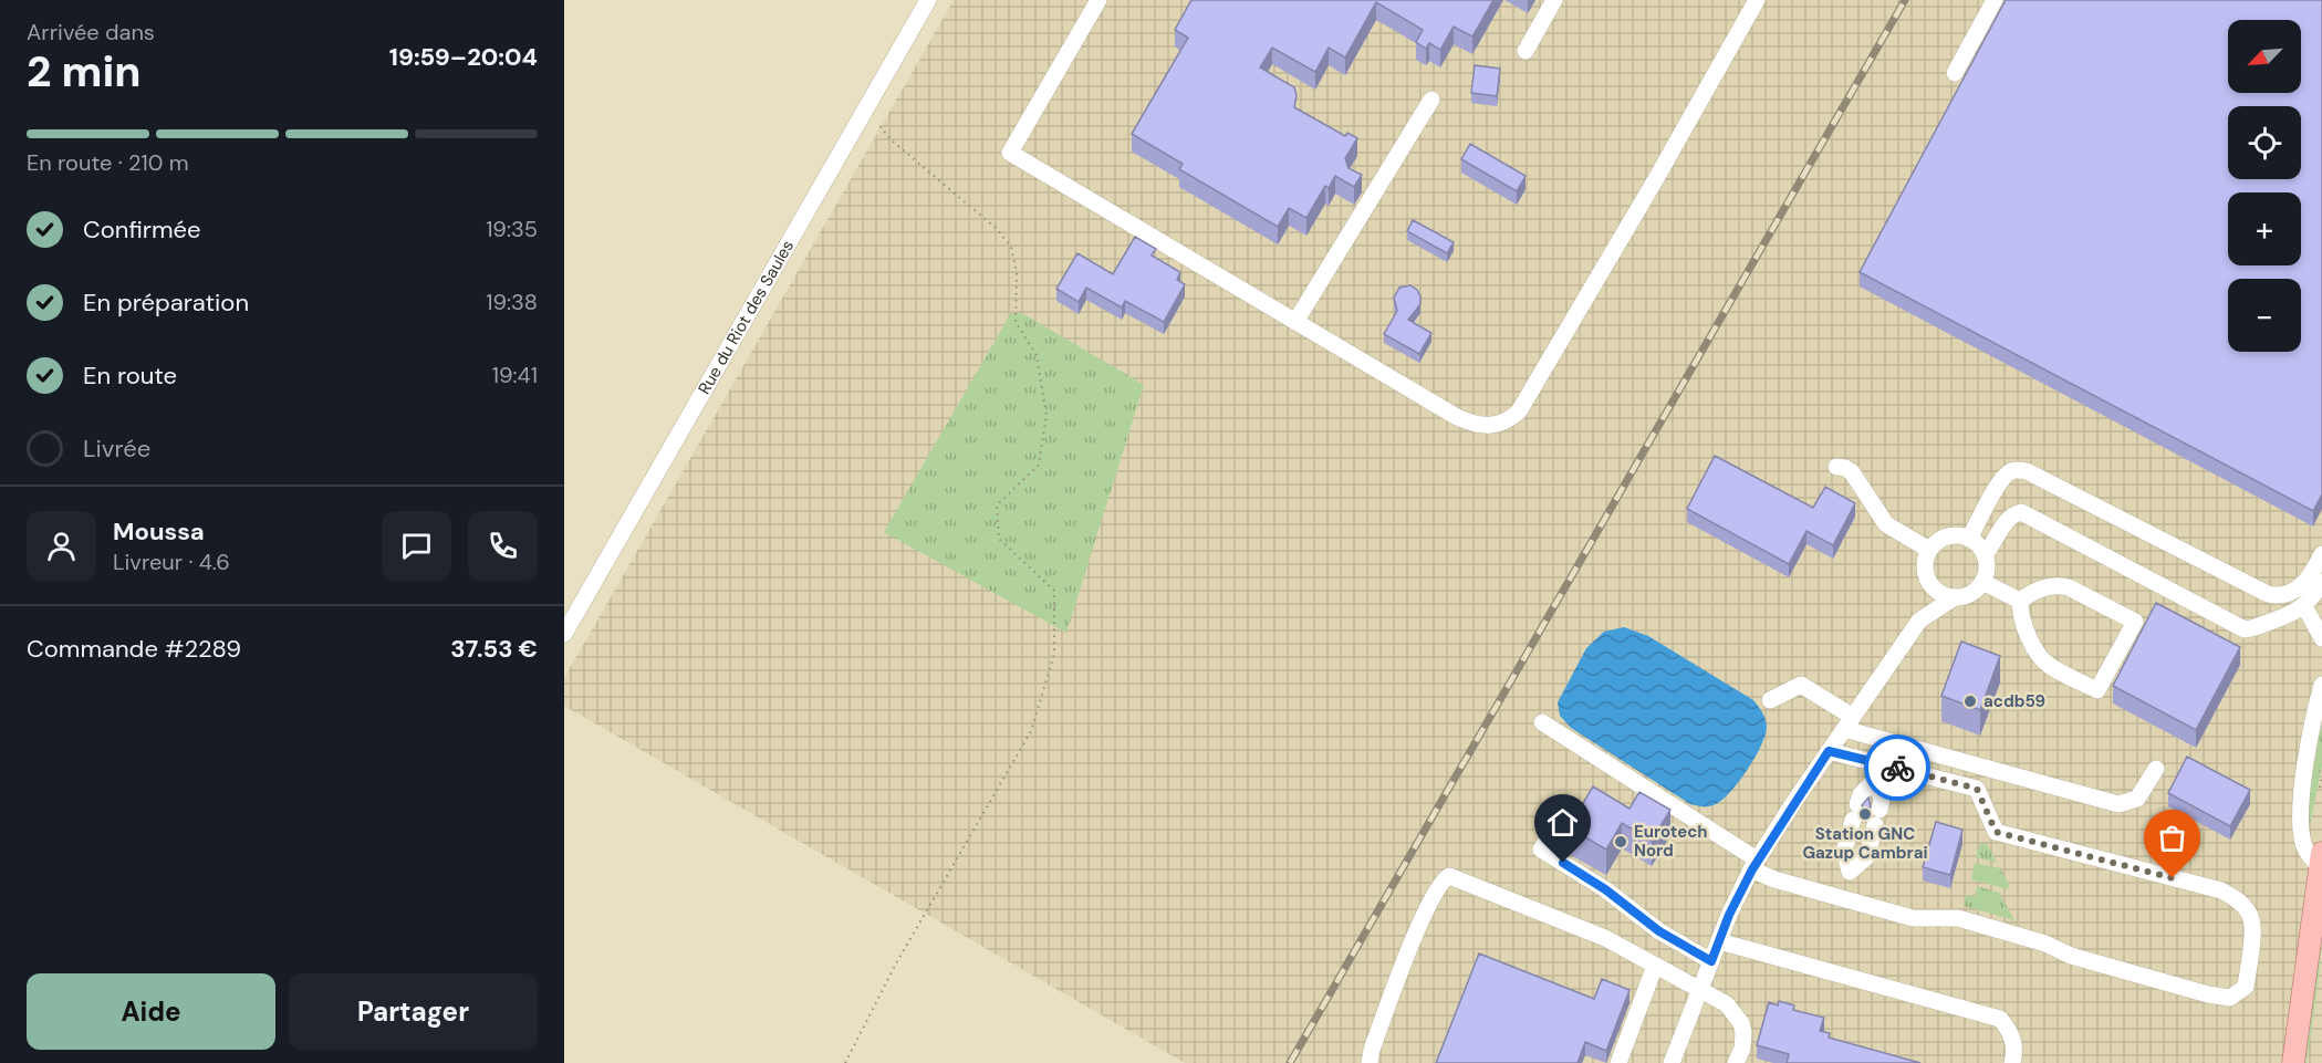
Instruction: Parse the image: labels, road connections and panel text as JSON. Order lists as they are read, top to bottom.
{
  "streets": {
    "street": ["Rue du Riot des Saules"]
  },
  "places": ["acdb59", "Station GNC Gazup Cambrai", "Eurotech Nord"],
  "north": "bottom left",
  "page": {
    "heading": ["2 min", "Arrivée dans", "19:59–20:04"],
    "panel": [
      "Moussa",
      "Livreur · 4.6",
      "Commande #2289",
      "37.53 €"
    ],
    "map_buttons": ["+", "−"],
    "bar": "En route · 210 m",
    "list": [
      ["Confirmée", "19:35"],
      ["En préparation", "19:38"],
      ["En route", "19:41"],
      "Livrée"
    ],
    "buttons": ["Aide", "Partager"]
  }
}
